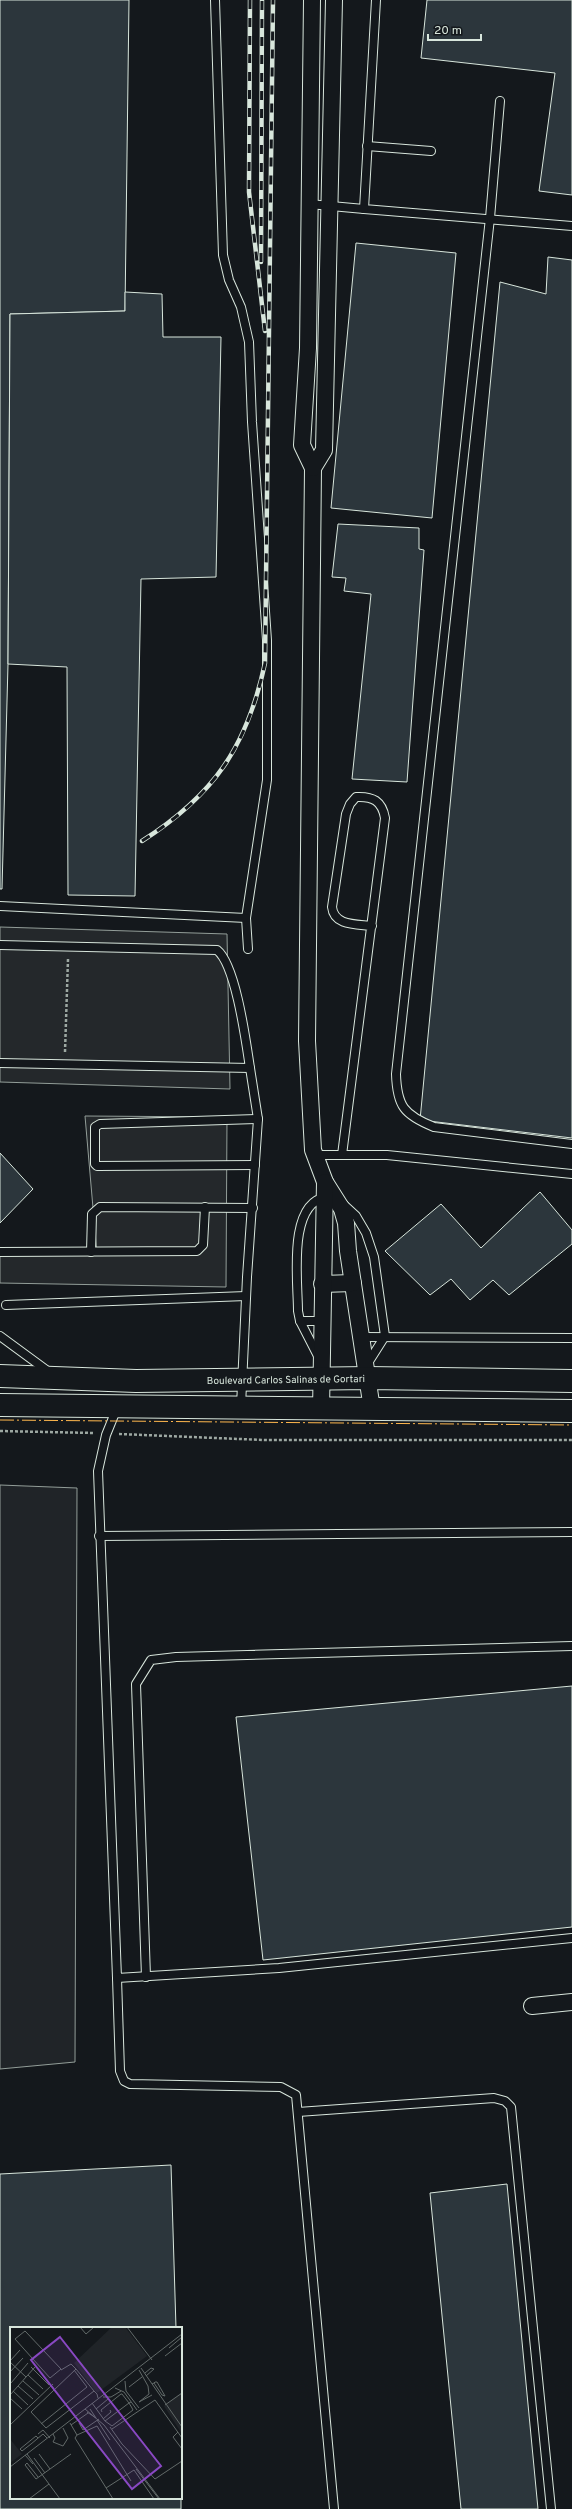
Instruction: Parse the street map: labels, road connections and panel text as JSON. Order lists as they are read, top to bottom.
{
  "streets": {
    "main road": ["Boulevard Carlos Salinas de Gortari"]
  },
  "scale_bar": "20 m"
}
